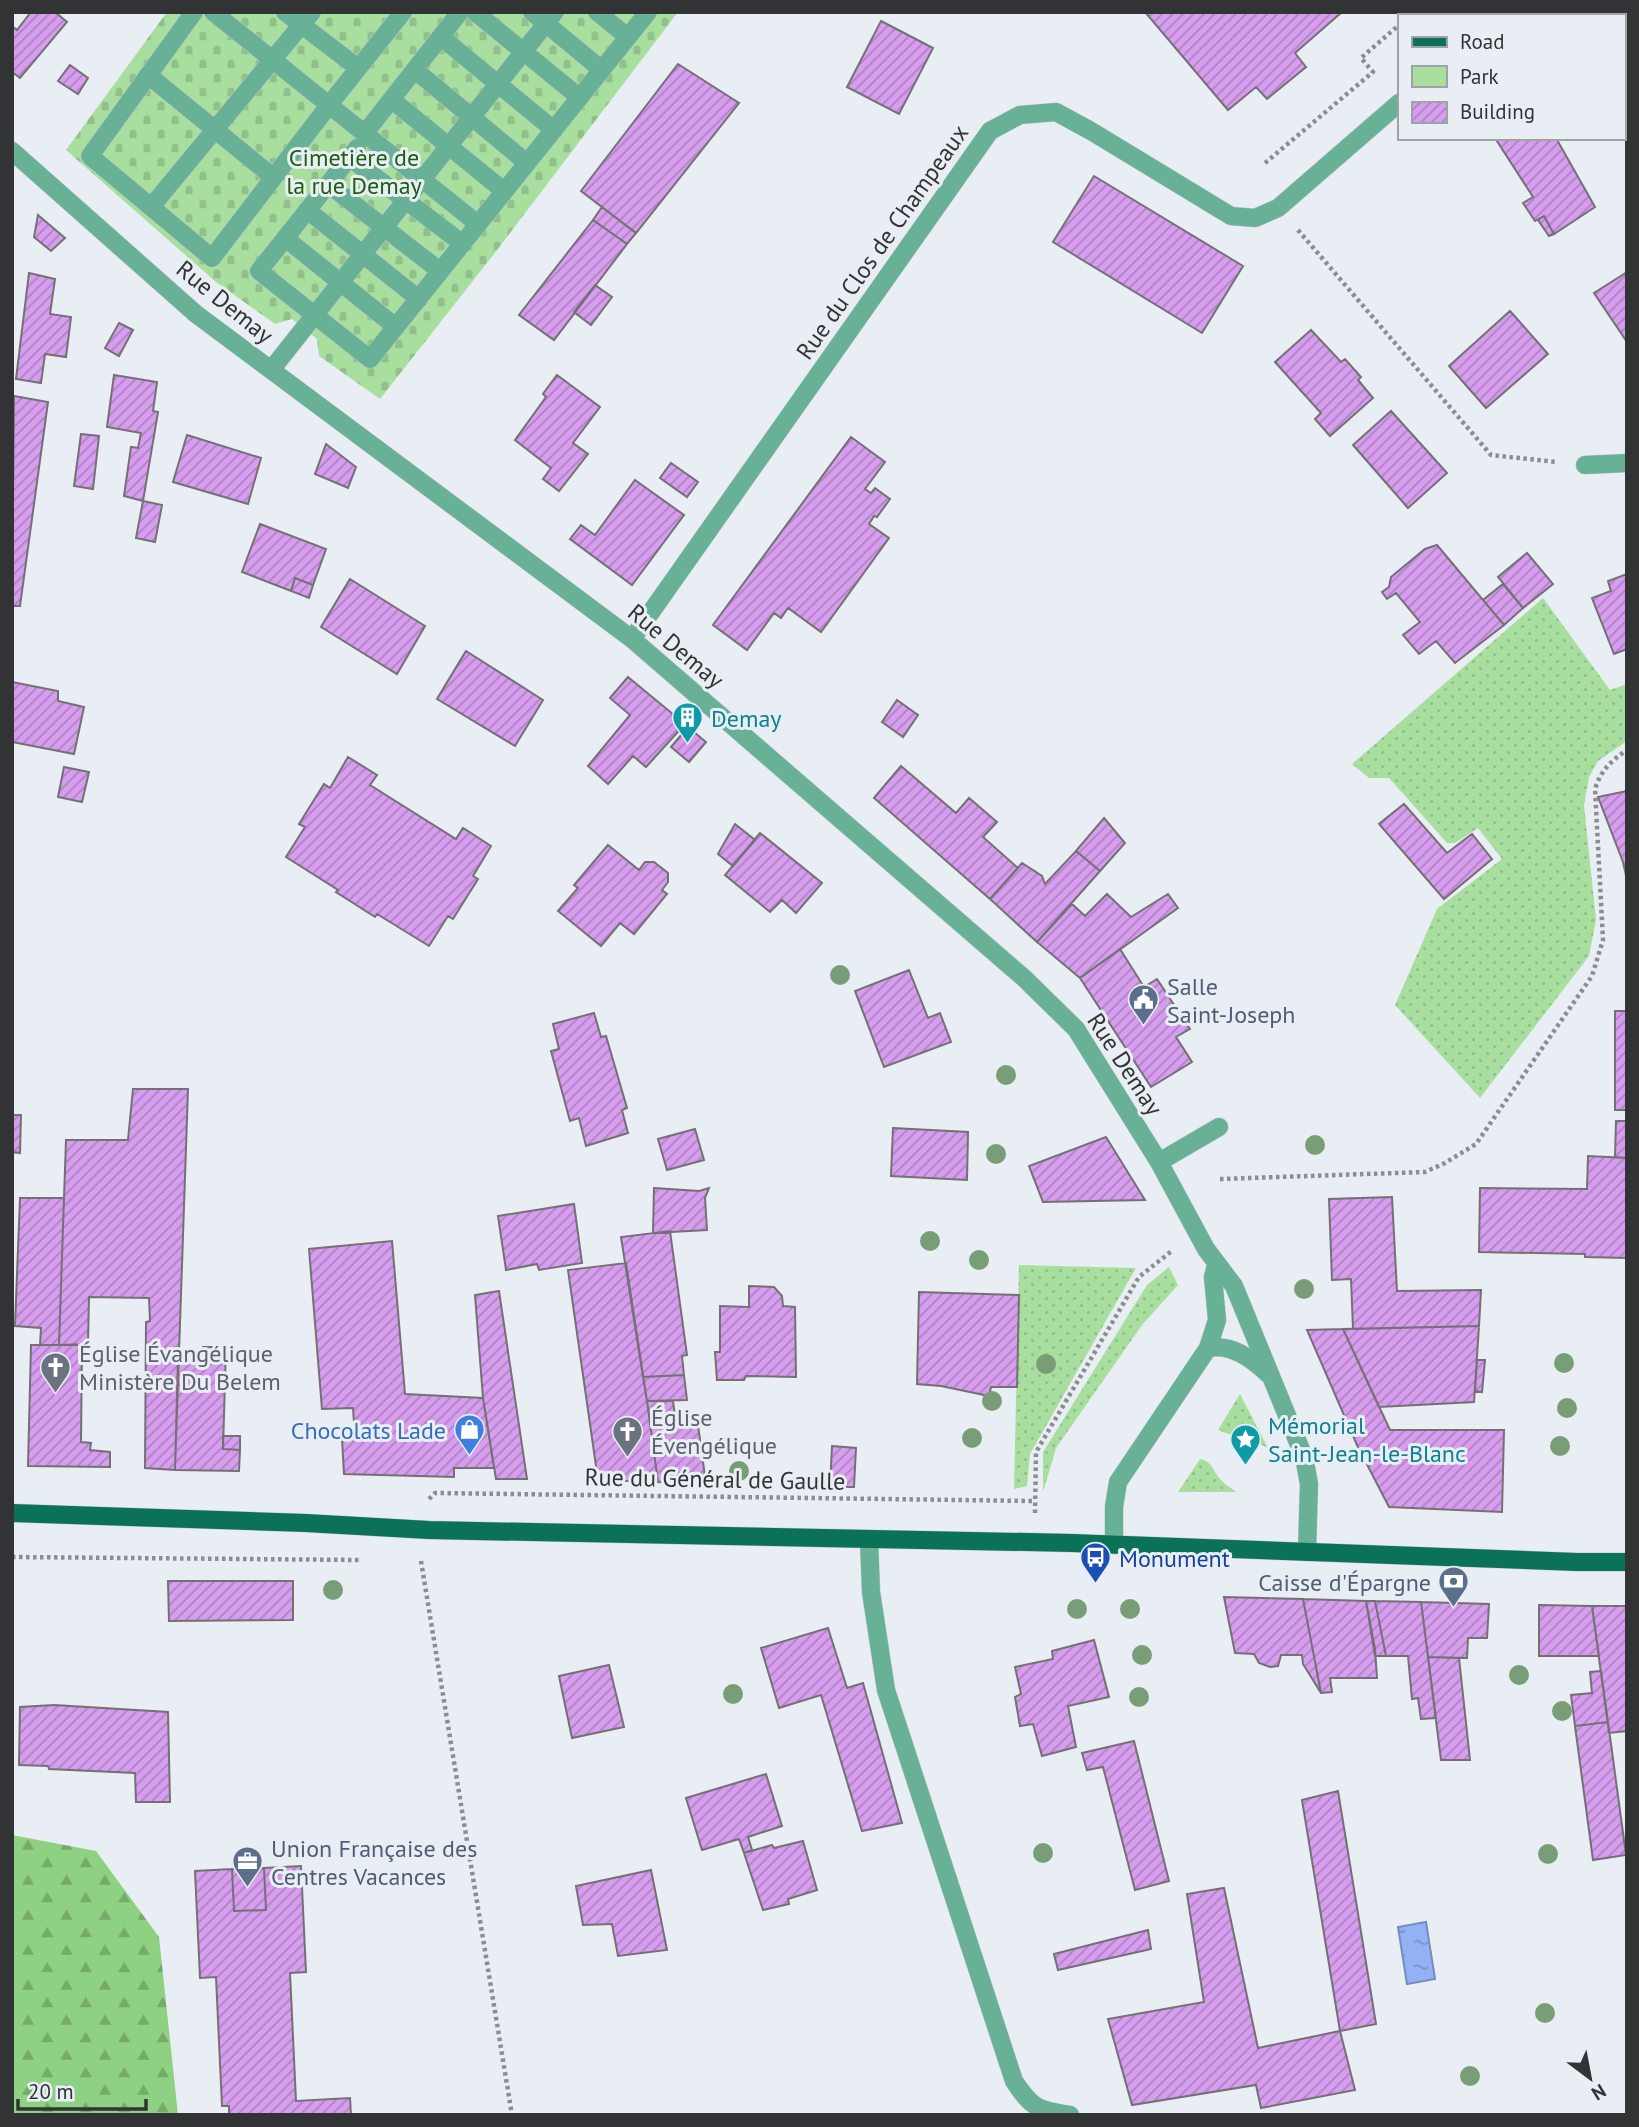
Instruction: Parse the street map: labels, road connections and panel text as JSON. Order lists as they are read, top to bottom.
{
  "streets": {
    "street": ["Rue du Clos de Champeaux", "Rue Demay"],
    "path": ["Rue du Général de Gaulle"]
  },
  "crossings": [
    ["Rue du Clos de Champeaux", "Rue Demay"]
  ],
  "parks": ["Cimetière de la rue Demay"],
  "places": {
    "building": ["Demay"],
    "public building": ["Salle Saint-Joseph"],
    "church": ["Église Évangélique Ministère Du Belem", "Église Évengélique"],
    "shop": ["Chocolats Lade"],
    "place": ["Mémorial Saint-Jean-le-Blanc"],
    "bus stop": ["Monument"],
    "bank": ["Caisse d'Épargne"],
    "office": ["Union Française des Centres Vacances"]
  },
  "legend": ["Road", "Park", "Building"],
  "scale_bar": "20 m",
  "north": "bottom right"
}
